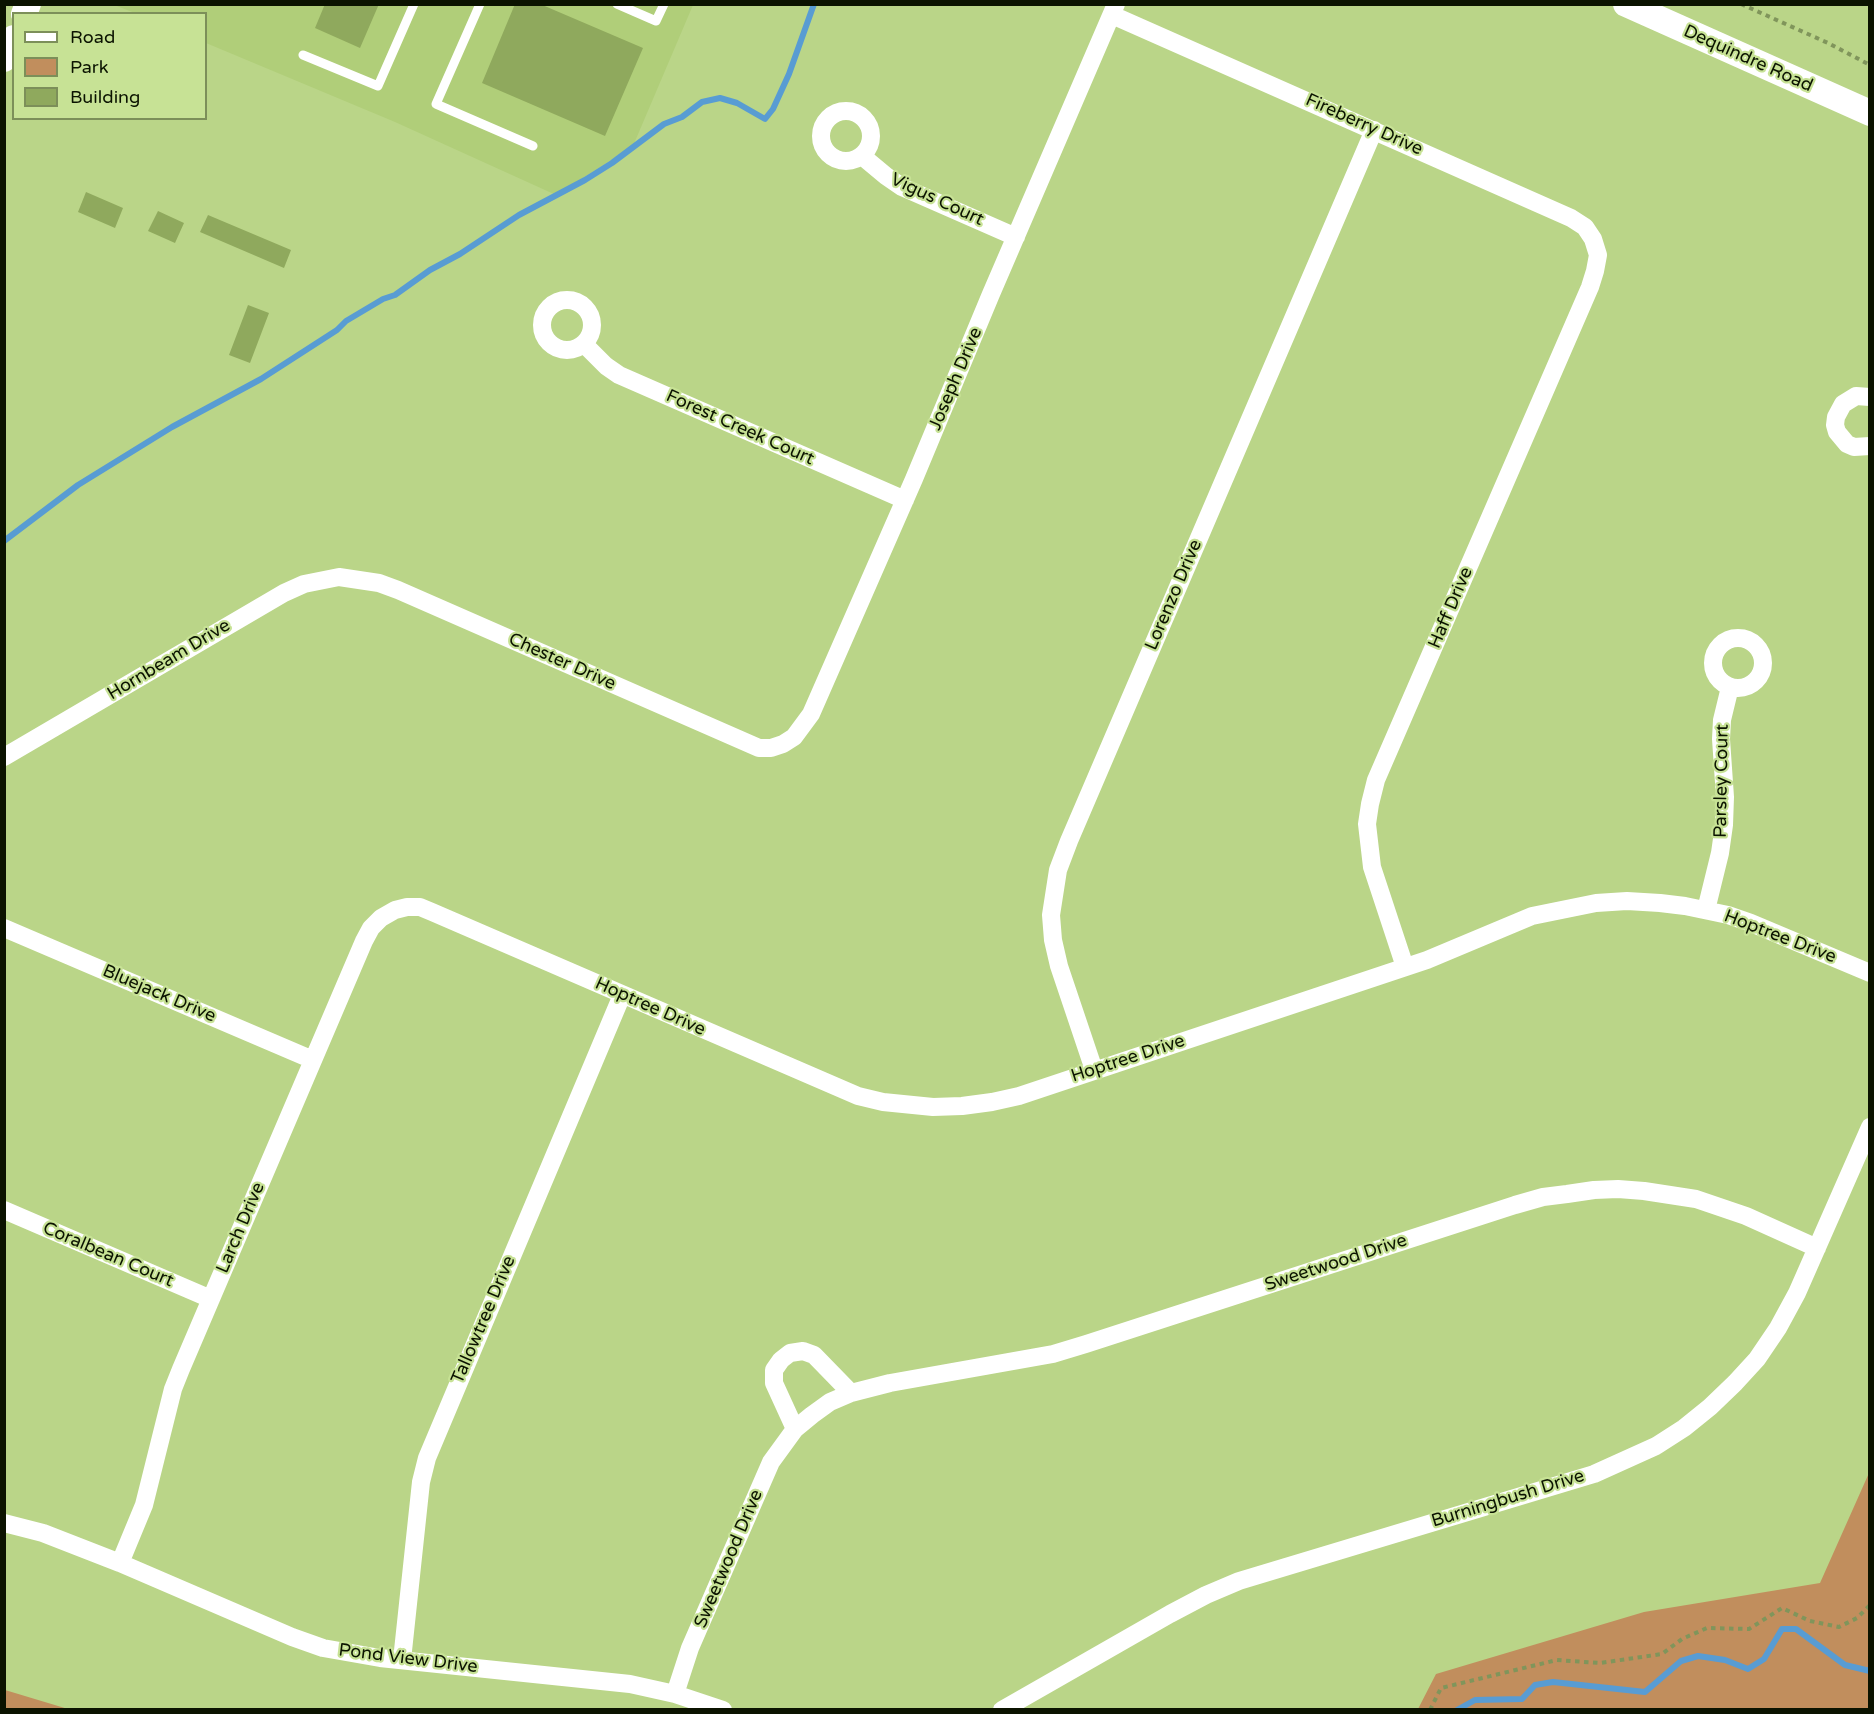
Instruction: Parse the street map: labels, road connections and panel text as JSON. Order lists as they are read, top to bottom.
{
  "streets": {
    "main road": ["Dequindre Road"],
    "street": [
      "Fireberry Drive",
      "Vigus Court",
      "Joseph Drive",
      "Forest Creek Court",
      "Lorenzo Drive",
      "Haff Drive",
      "Hornbeam Drive",
      "Chester Drive",
      "Parsley Court",
      "Hoptree Drive",
      "Bluejack Drive",
      "Larch Drive",
      "Coralbean Court",
      "Sweetwood Drive",
      "Tallowtree Drive",
      "Burningbush Drive",
      "Pond View Drive"
    ]
  },
  "crossings": [
    ["Fireberry Drive", "Joseph Drive"],
    ["Fireberry Drive", "Lorenzo Drive"],
    ["Fireberry Drive", "Haff Drive"],
    ["Vigus Court", "Joseph Drive"],
    ["Joseph Drive", "Forest Creek Court"],
    ["Joseph Drive", "Chester Drive"],
    ["Lorenzo Drive", "Hoptree Drive"],
    ["Haff Drive", "Hoptree Drive"],
    ["Hornbeam Drive", "Chester Drive"],
    ["Parsley Court", "Hoptree Drive"],
    ["Hoptree Drive", "Larch Drive"],
    ["Hoptree Drive", "Tallowtree Drive"],
    ["Bluejack Drive", "Larch Drive"],
    ["Larch Drive", "Coralbean Court"],
    ["Larch Drive", "Pond View Drive"],
    ["Sweetwood Drive", "Burningbush Drive"],
    ["Sweetwood Drive", "Pond View Drive"],
    ["Tallowtree Drive", "Pond View Drive"]
  ],
  "legend": ["Road", "Park", "Building"]
}
